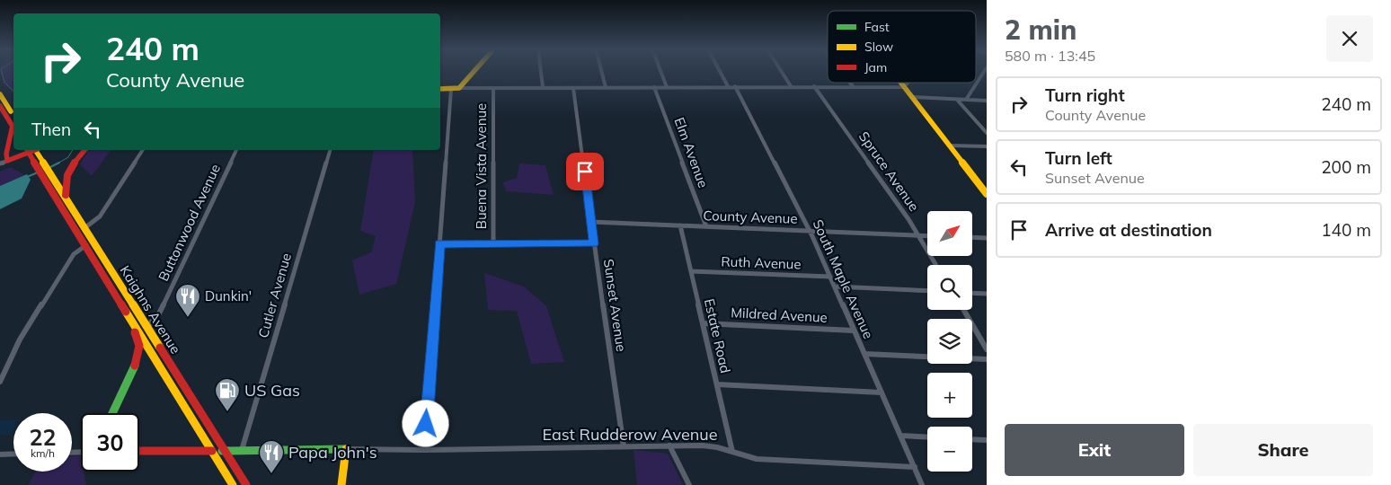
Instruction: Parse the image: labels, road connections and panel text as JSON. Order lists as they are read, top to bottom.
{
  "streets": {
    "main road": ["Kaighns Avenue"],
    "street": [
      "Elm Avenue",
      "Buena Vista Avenue",
      "Spruce Avenue",
      "County Avenue",
      "Buttonwood Avenue",
      "Ruth Avenue",
      "South Maple Avenue",
      "Cutler Avenue",
      "Sunset Avenue",
      "Mildred Avenue",
      "Estate Road",
      "East Rudderow Avenue"
    ]
  },
  "crossings": [
    ["Elm Avenue", "County Avenue"],
    ["Spruce Avenue", "County Avenue"],
    ["County Avenue", "South Maple Avenue"],
    ["County Avenue", "Sunset Avenue"],
    ["County Avenue", "Estate Road"],
    ["Buttonwood Avenue", "Kaighns Avenue"],
    ["Ruth Avenue", "South Maple Avenue"],
    ["Ruth Avenue", "Estate Road"],
    ["South Maple Avenue", "Mildred Avenue"],
    ["South Maple Avenue", "East Rudderow Avenue"],
    ["Sunset Avenue", "East Rudderow Avenue"],
    ["Mildred Avenue", "Estate Road"],
    ["Estate Road", "East Rudderow Avenue"]
  ],
  "places": {
    "restaurant": ["Dunkin'", "Papa John's"],
    "fuel station": ["US Gas"]
  },
  "legend": ["Fast", "Slow", "Jam"],
  "north": "top right",
  "page": {
    "heading": ["2 min", "580 m · 13:45"],
    "turn": ["240 m", "County Avenue"],
    "list": [
      {
        "name": "Turn right",
        "note": "County Avenue",
        "value": "240 m"
      },
      {
        "name": "Turn left",
        "note": "Sunset Avenue",
        "value": "200 m"
      },
      {
        "name": "Arrive at destination",
        "value": "140 m"
      }
    ],
    "then": "Then",
    "map_buttons": ["+", "−"],
    "speed": "22 km/h",
    "limit": "30",
    "buttons": ["Exit", "Share"]
  }
}
